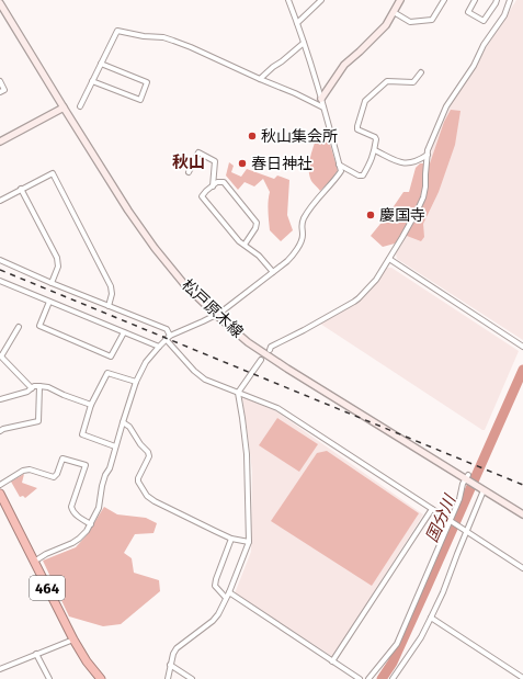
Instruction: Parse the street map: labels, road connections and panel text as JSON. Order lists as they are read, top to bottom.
{
  "streets": {
    "highway": ["464"],
    "main road": ["松戸原木線"]
  },
  "districts": ["秋山"],
  "water": ["国分川"],
  "places": ["秋山集会所", "春日神社", "慶国寺"]
}
